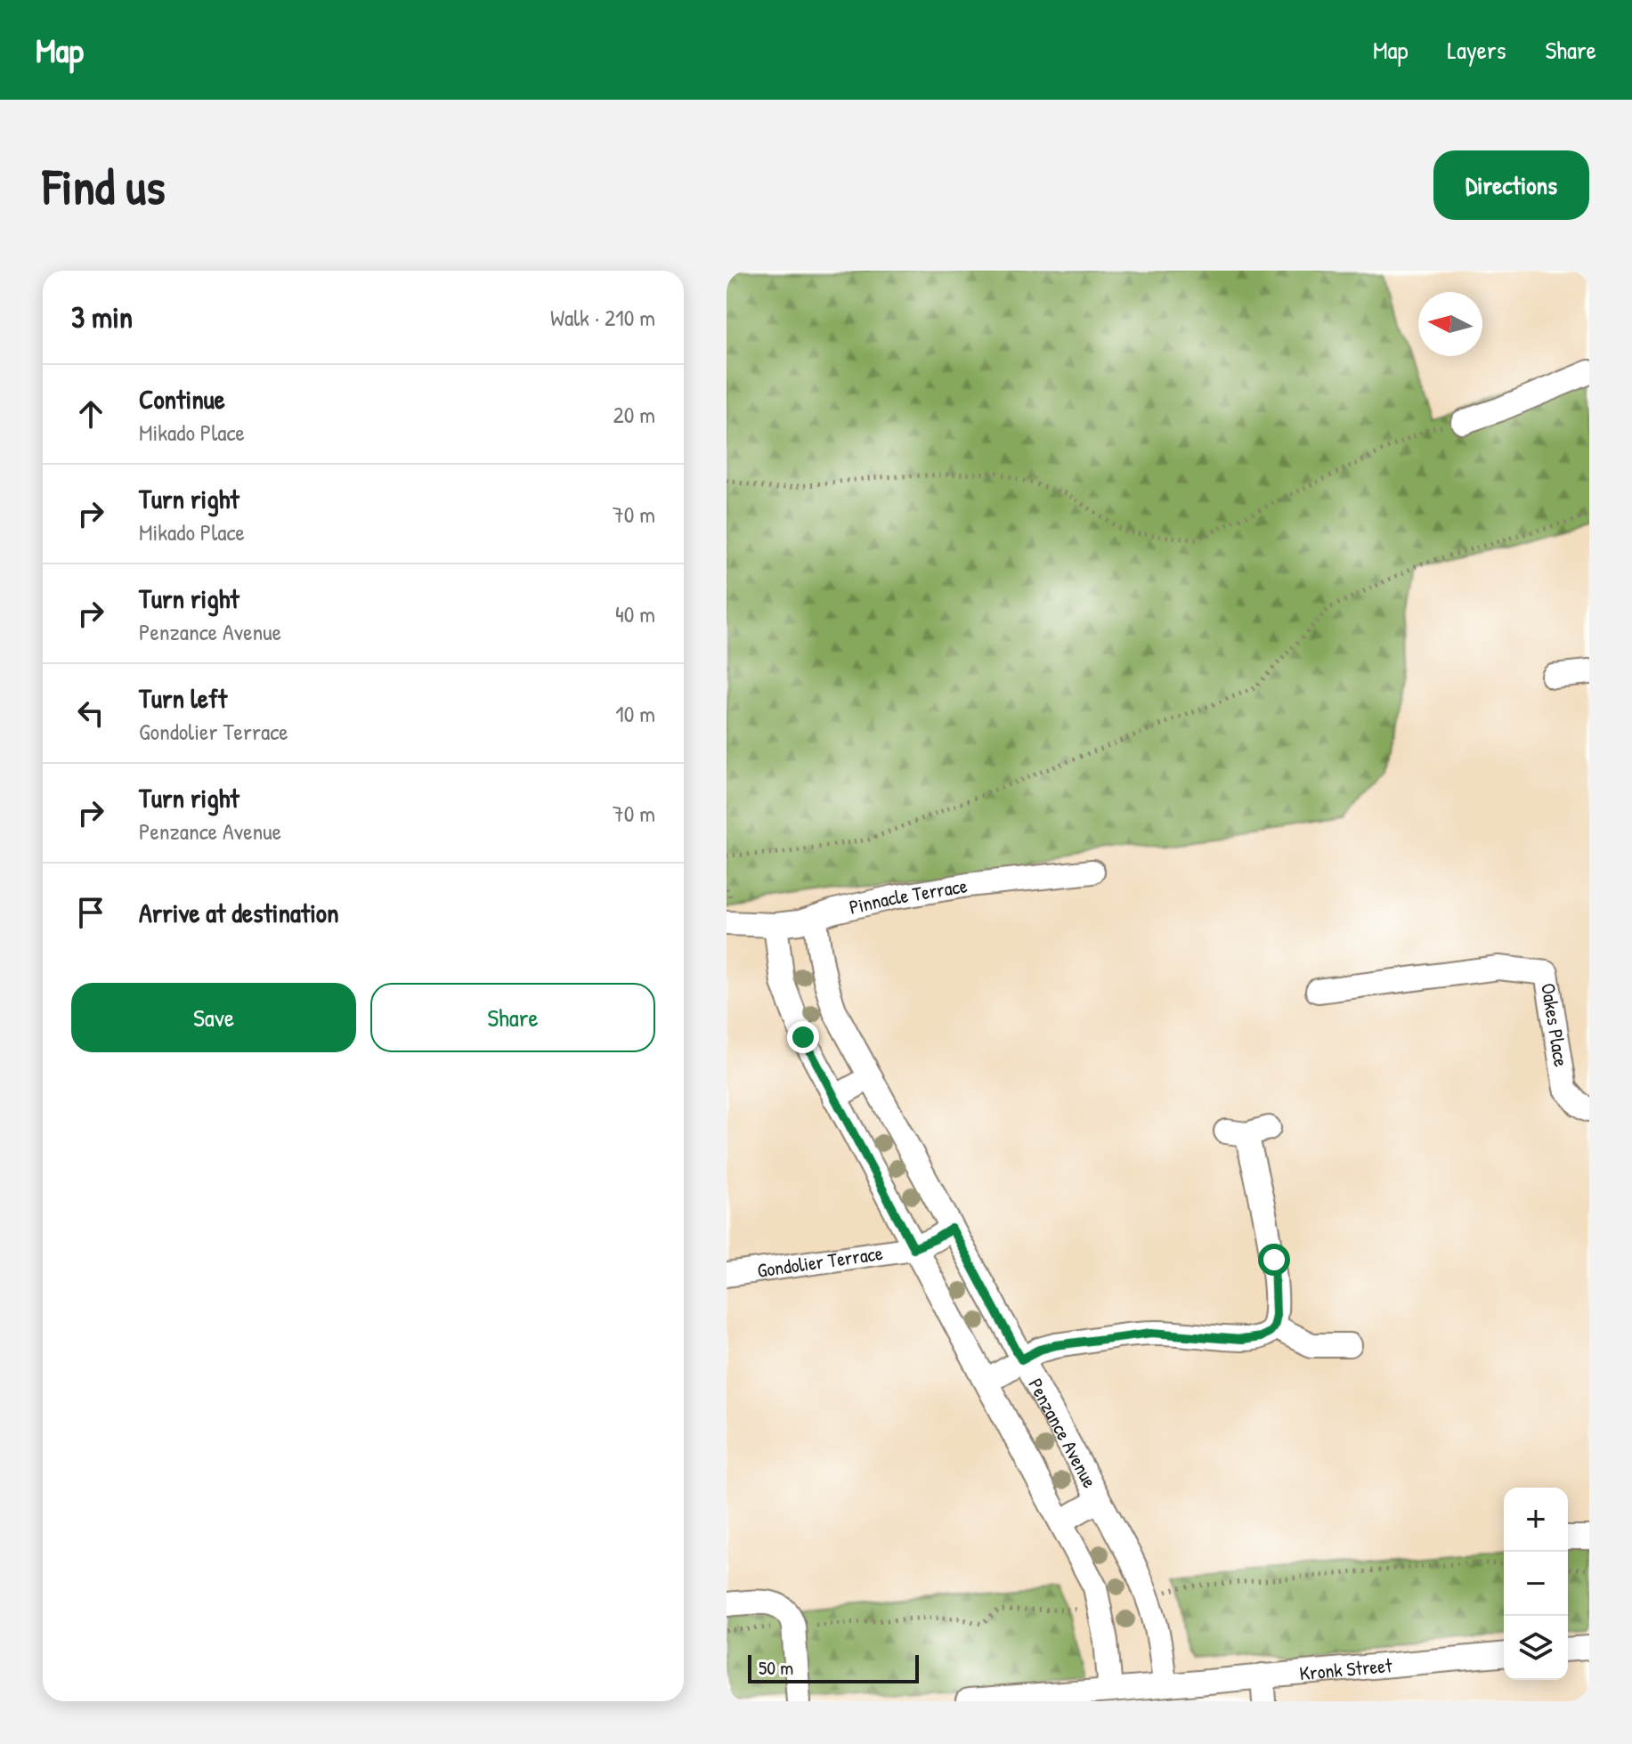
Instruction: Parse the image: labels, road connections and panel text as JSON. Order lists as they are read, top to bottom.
{
  "streets": {
    "street": [
      "Pinnacle Terrace",
      "Oakes Place",
      "Gondolier Terrace",
      "Penzance Avenue",
      "Kronk Street"
    ]
  },
  "crossings": [
    ["Pinnacle Terrace", "Penzance Avenue"],
    ["Gondolier Terrace", "Penzance Avenue"],
    ["Penzance Avenue", "Kronk Street"]
  ],
  "scale_bar": "50 m",
  "north": "left",
  "page": {
    "header": "Map",
    "nav": ["Map", "Layers", "Share"],
    "buttons": [
      "Directions",
      ["Save", "Share"]
    ],
    "title": "Find us",
    "heading": ["3 min", "Walk · 210 m"],
    "list": [
      ["Continue", "Mikado Place", "20 m"],
      ["Turn right", "Mikado Place", "70 m"],
      ["Turn right", "Penzance Avenue", "40 m"],
      ["Turn left", "Gondolier Terrace", "10 m"],
      ["Turn right", "Penzance Avenue", "70 m"],
      "Arrive at destination"
    ],
    "map_buttons": ["+", "−"],
    "scale": "50 m"
  }
}
